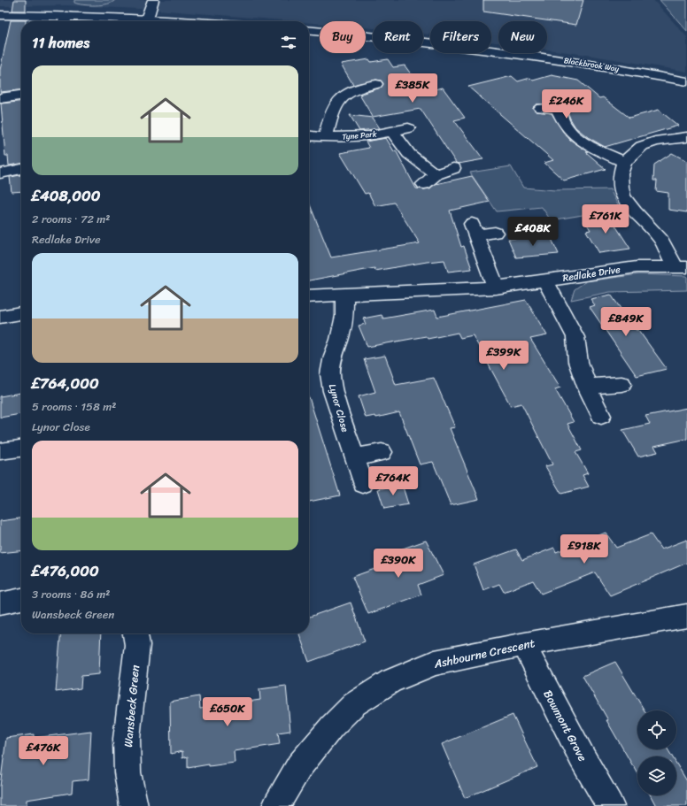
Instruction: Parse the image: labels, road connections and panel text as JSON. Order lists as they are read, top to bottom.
{
  "streets": {
    "street": [
      "Blackbrook Way",
      "Tyne Park",
      "Redlake Drive",
      "Lynor Close",
      "Ashbourne Crescent",
      "Wansbeck Green",
      "Bowmont Grove"
    ]
  },
  "crossings": [
    ["Redlake Drive", "Lynor Close"],
    ["Ashbourne Crescent", "Bowmont Grove"]
  ],
  "page": {
    "chip": [
      "Buy",
      "Rent",
      "Filters",
      "New"
    ],
    "heading": "11 homes",
    "list": [
      {
        "name": "£408,000",
        "note": "2 rooms · 72 m² · Redlake Drive"
      },
      {
        "name": "£764,000",
        "note": "5 rooms · 158 m² · Lynor Close"
      },
      {
        "name": "£476,000",
        "note": "3 rooms · 86 m² · Wansbeck Green"
      }
    ],
    "price": [
      "£385K",
      "£246K",
      "£761K",
      "£408K",
      "£849K",
      "£399K",
      "£764K",
      "£918K",
      "£390K",
      "£650K",
      "£476K"
    ]
  }
}
